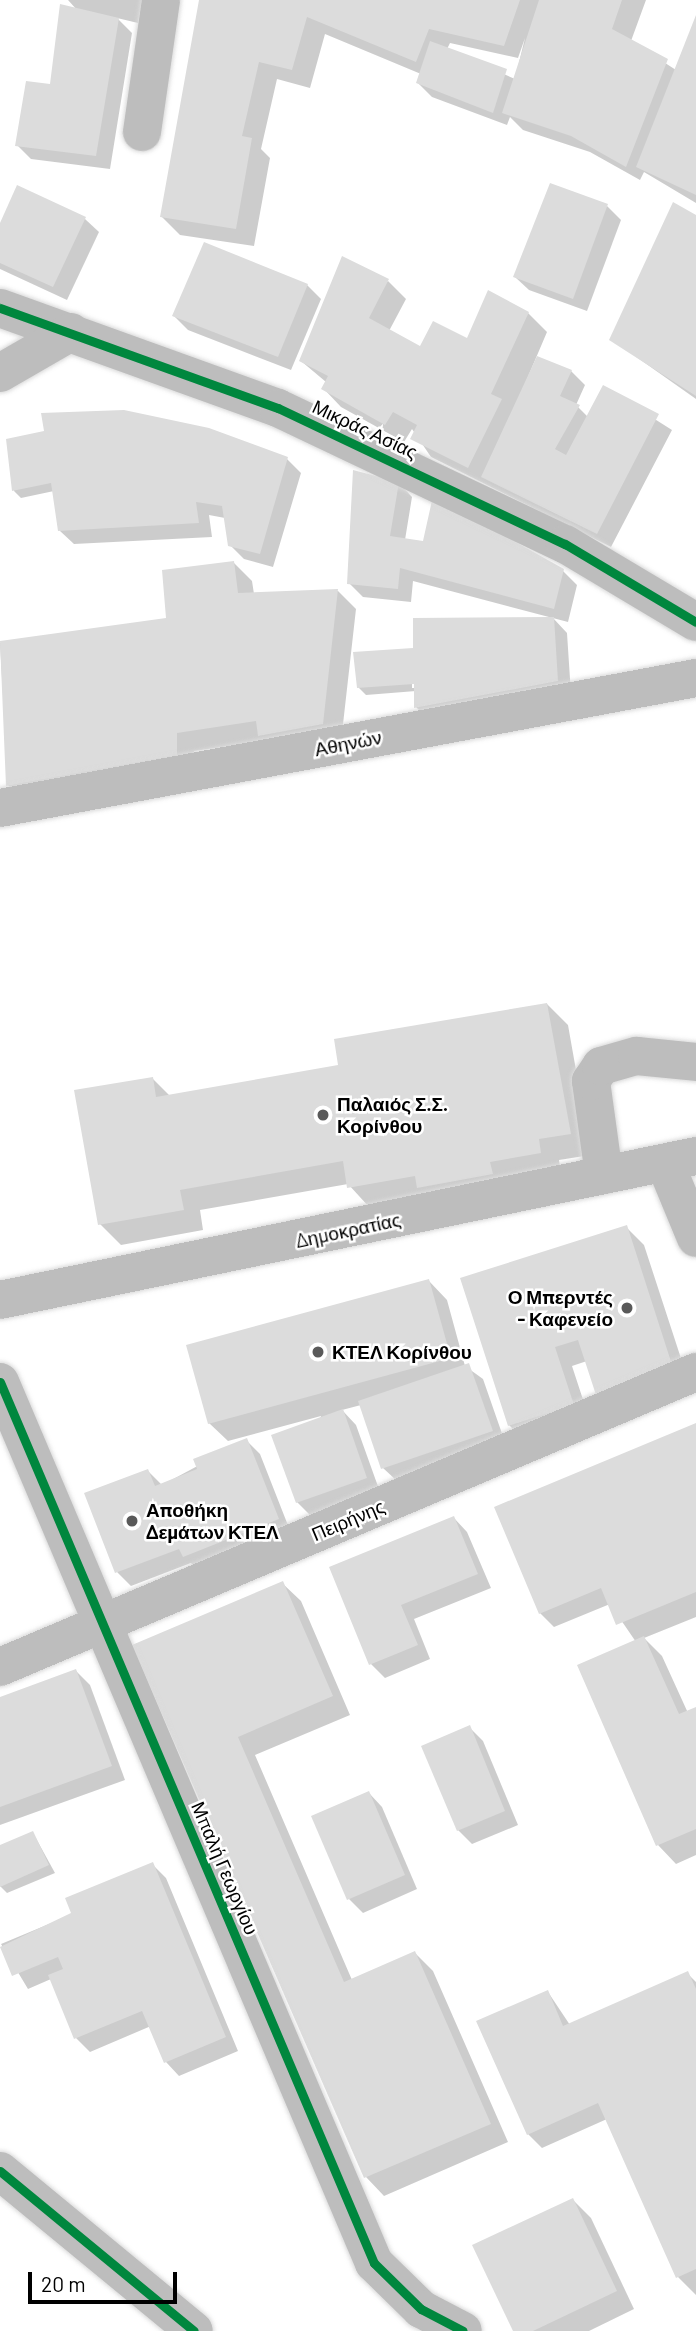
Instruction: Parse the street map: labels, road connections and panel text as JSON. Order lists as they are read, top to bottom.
{
  "streets": {
    "street": [
      "Μικράς Ασίας",
      "Αθηνών",
      "Δημοκρατίας",
      "Πειρήνης",
      "Μπαλή Γεωργίου"
    ]
  },
  "crossings": [
    ["Πειρήνης", "Μπαλή Γεωργίου"]
  ],
  "places": [
    "Παλαιός Σ.Σ. Κορίνθου",
    "Ο Μπερντές - Καφενείο",
    "ΚΤΕΛ Κορίνθου",
    "Αποθήκη Δεμάτων ΚΤΕΛ"
  ],
  "scale_bar": "20 m"
}
